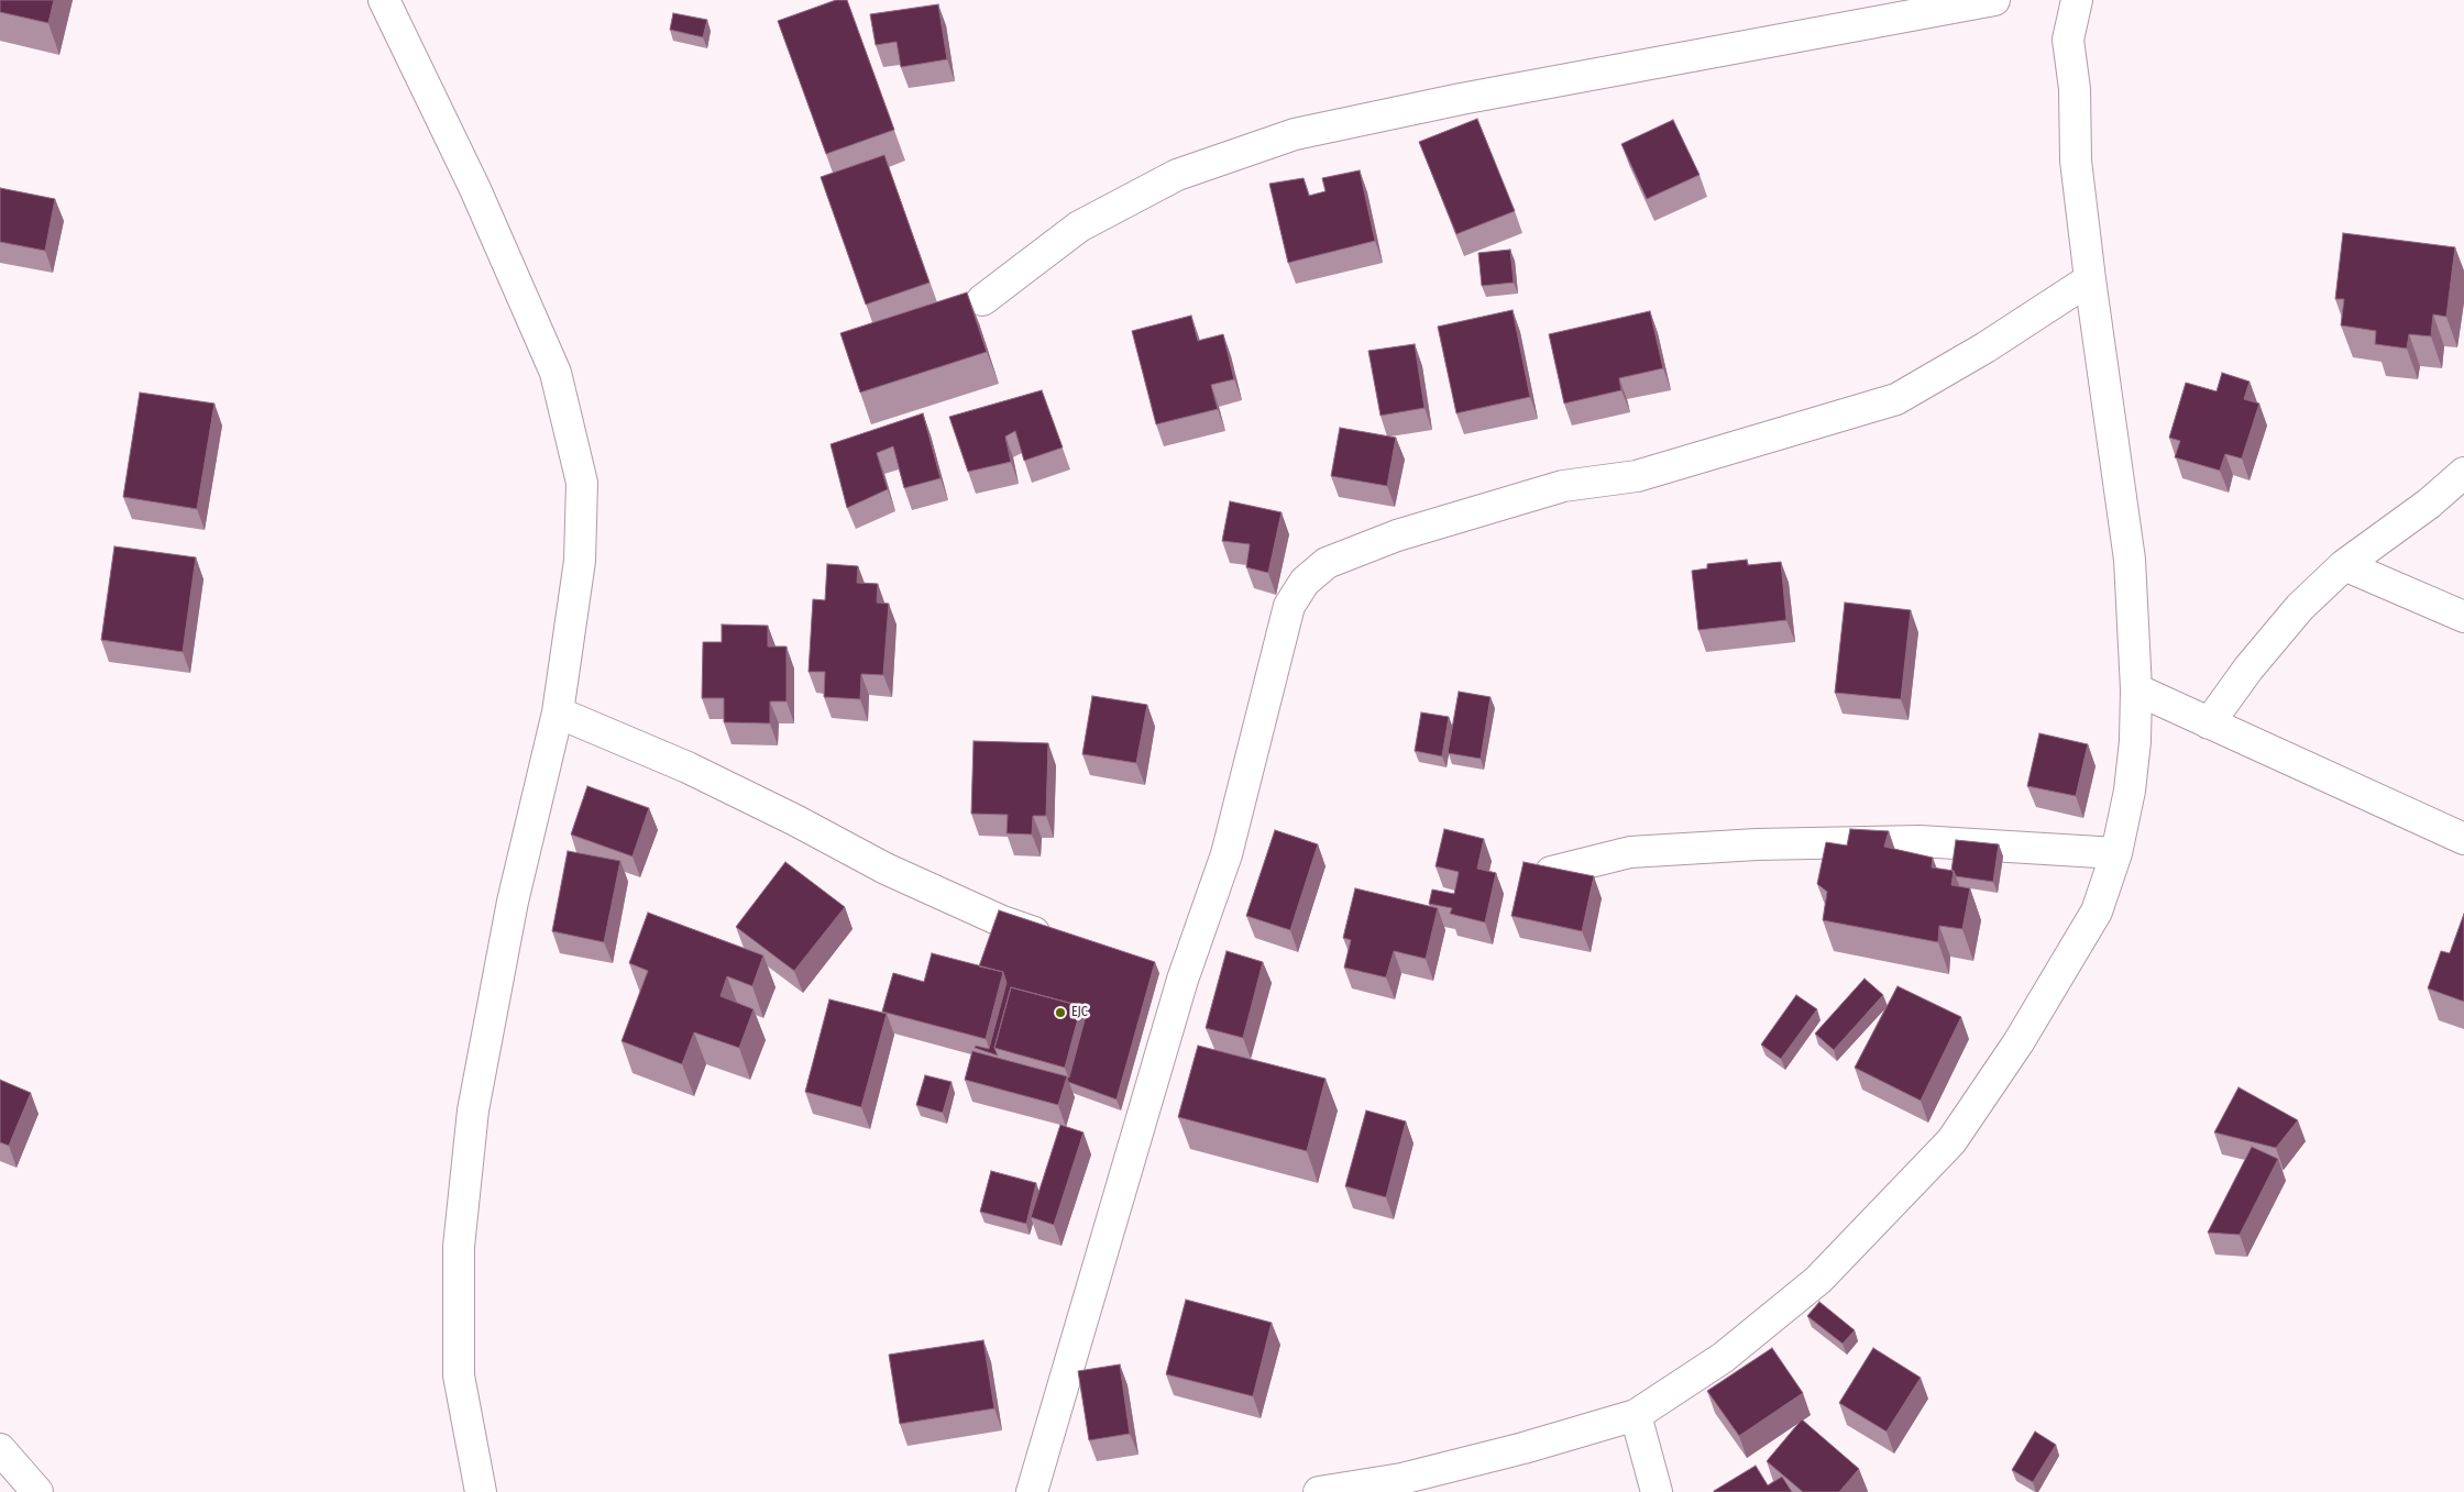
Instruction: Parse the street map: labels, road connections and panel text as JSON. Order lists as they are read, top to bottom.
{
  "places": ["EJC"]
}
